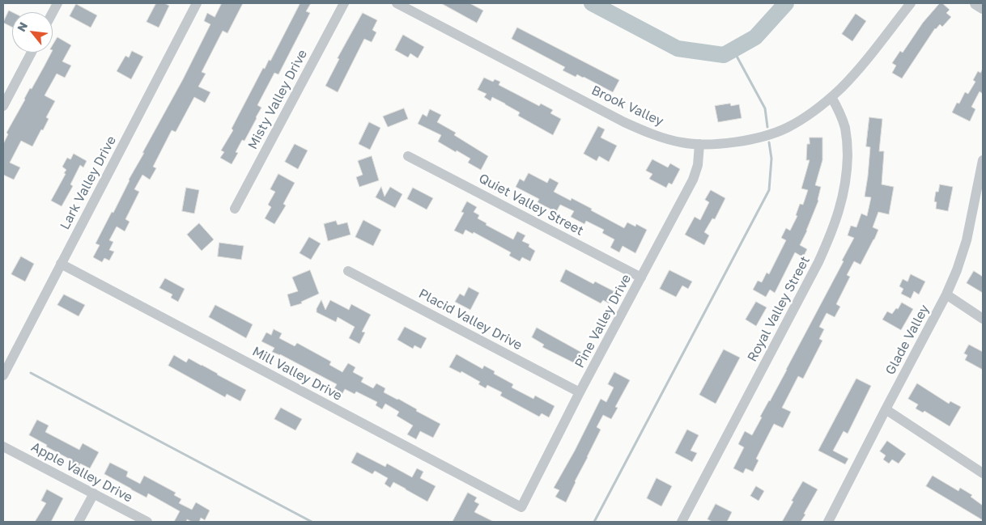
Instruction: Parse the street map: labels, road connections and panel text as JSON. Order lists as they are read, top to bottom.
{
  "streets": {
    "street": [
      "Misty Valley Drive",
      "Brook Valley",
      "Lark Valley Drive",
      "Quiet Valley Street",
      "Royal Valley Street",
      "Placid Valley Drive",
      "Pine Valley Drive",
      "Glade Valley",
      "Mill Valley Drive",
      "Apple Valley Drive"
    ]
  },
  "crossings": [
    ["Brook Valley", "Royal Valley Street"],
    ["Brook Valley", "Pine Valley Drive"],
    ["Lark Valley Drive", "Mill Valley Drive"],
    ["Quiet Valley Street", "Pine Valley Drive"],
    ["Placid Valley Drive", "Pine Valley Drive"],
    ["Pine Valley Drive", "Mill Valley Drive"]
  ],
  "north": "top left"
}
